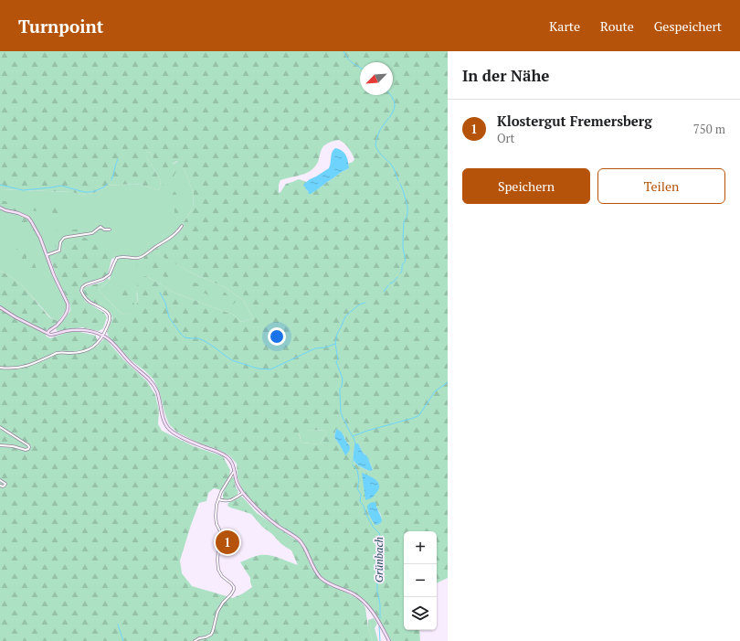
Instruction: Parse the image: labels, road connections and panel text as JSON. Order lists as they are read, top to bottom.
{
  "water": ["Grünbach"],
  "north": "bottom left",
  "page": {
    "header": "Turnpoint",
    "nav": ["Karte", "Route", "Gespeichert"],
    "heading": "In der Nähe",
    "list": [
      {
        "mark": "1",
        "name": "Klostergut Fremersberg",
        "note": "Ort",
        "value": "750 m"
      }
    ],
    "buttons": ["Speichern", "Teilen"],
    "pins": "1",
    "map_buttons": ["+", "−"]
  }
}
